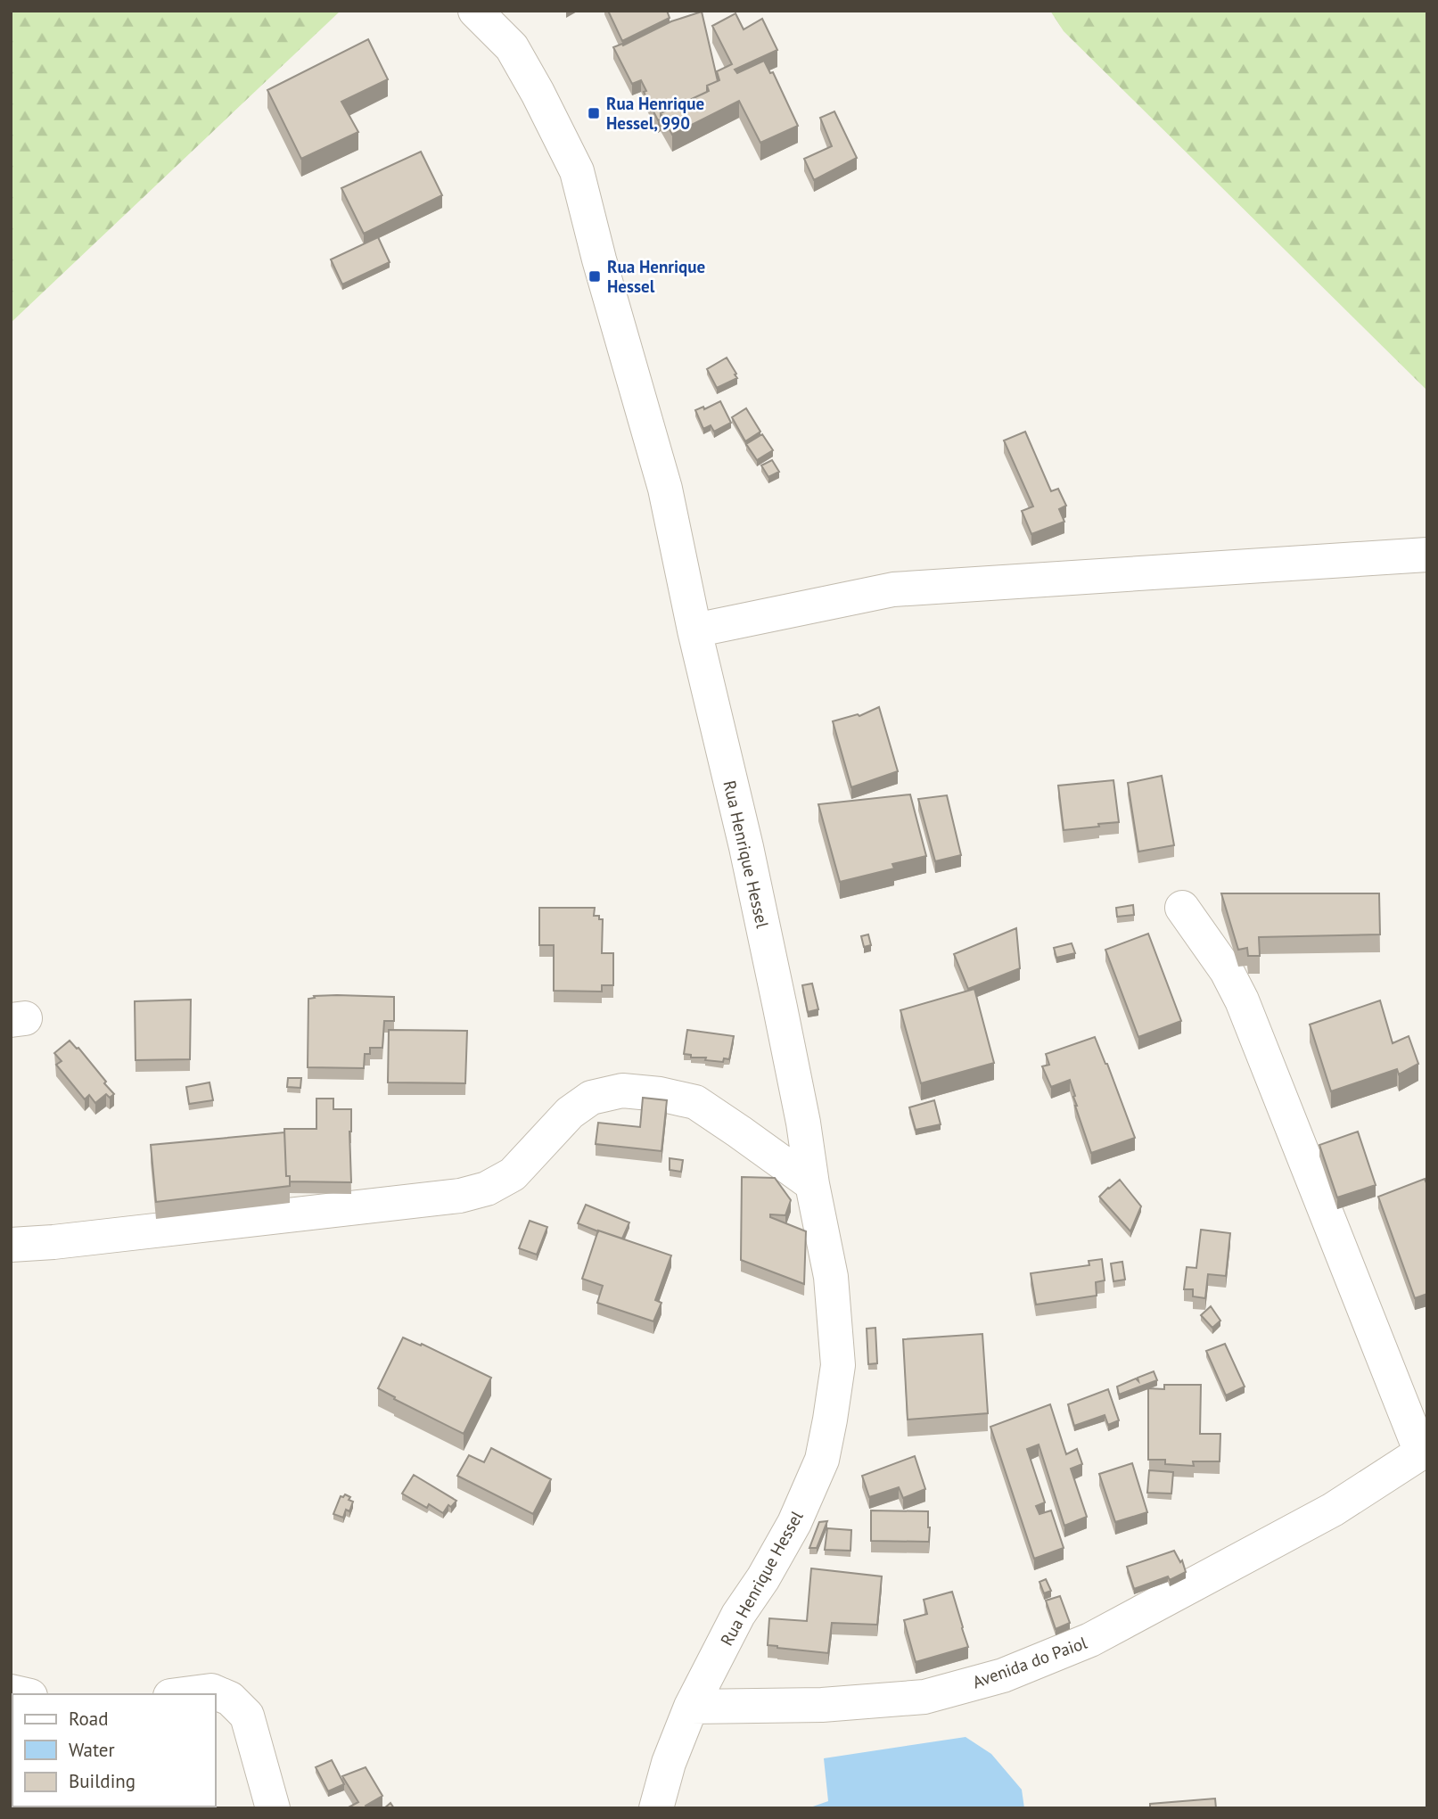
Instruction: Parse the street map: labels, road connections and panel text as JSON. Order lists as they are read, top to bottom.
{
  "streets": {
    "street": ["Rua Henrique Hessel", "Avenida do Paiol"]
  },
  "crossings": [
    ["Rua Henrique Hessel", "Avenida do Paiol"]
  ],
  "places": {
    "transit": ["Rua Henrique Hessel, 990", "Rua Henrique Hessel"]
  },
  "legend": ["Road", "Water", "Building"]
}
